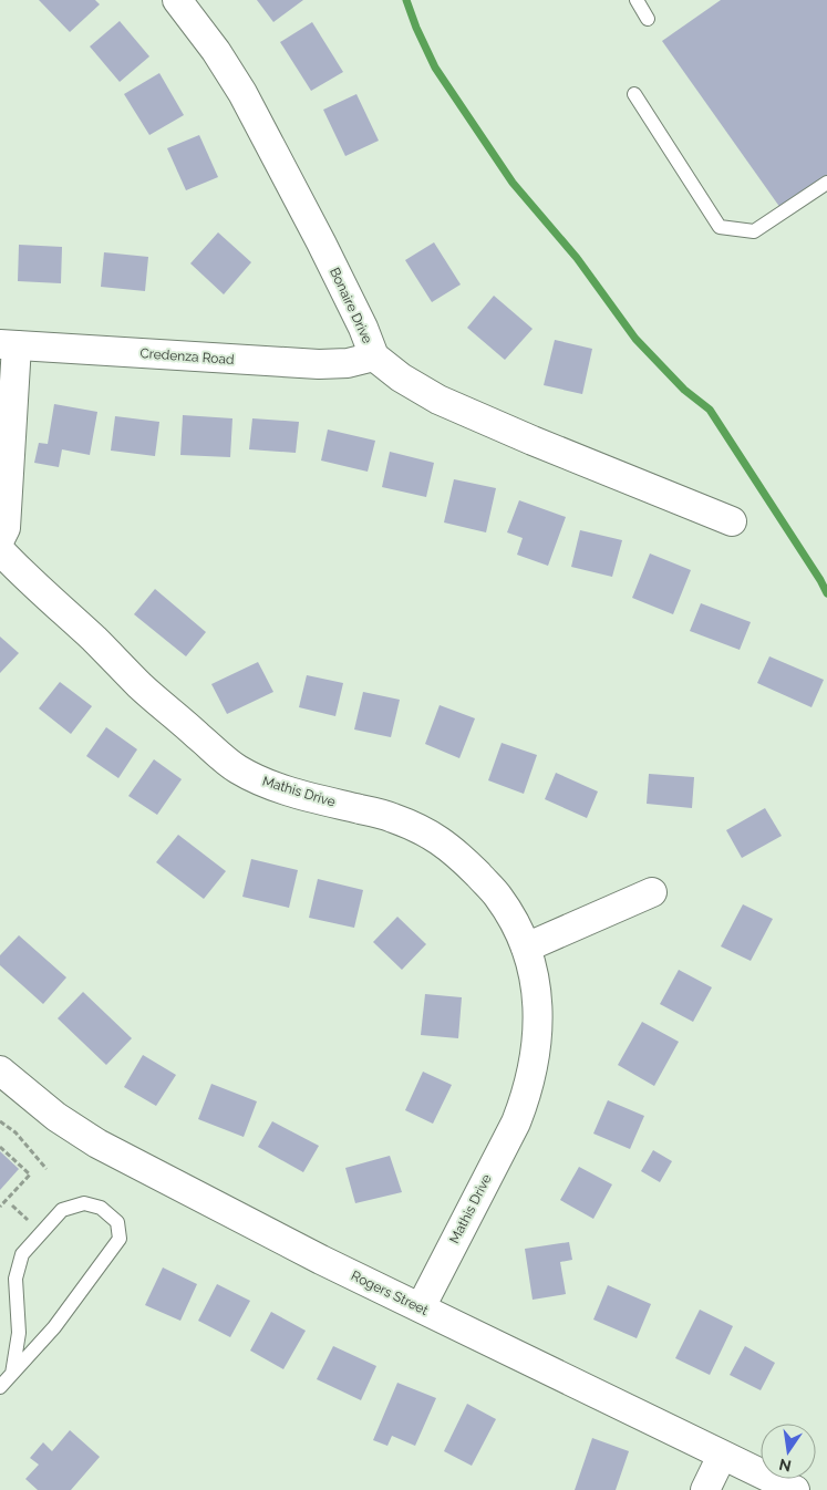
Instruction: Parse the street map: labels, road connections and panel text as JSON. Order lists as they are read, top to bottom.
{
  "streets": {
    "street": [
      "Bonaire Drive",
      "Credenza Road",
      "Mathis Drive",
      "Rogers Street"
    ]
  },
  "crossings": [
    ["Bonaire Drive", "Credenza Road"],
    ["Mathis Drive", "Rogers Street"]
  ],
  "north": "bottom"
}
